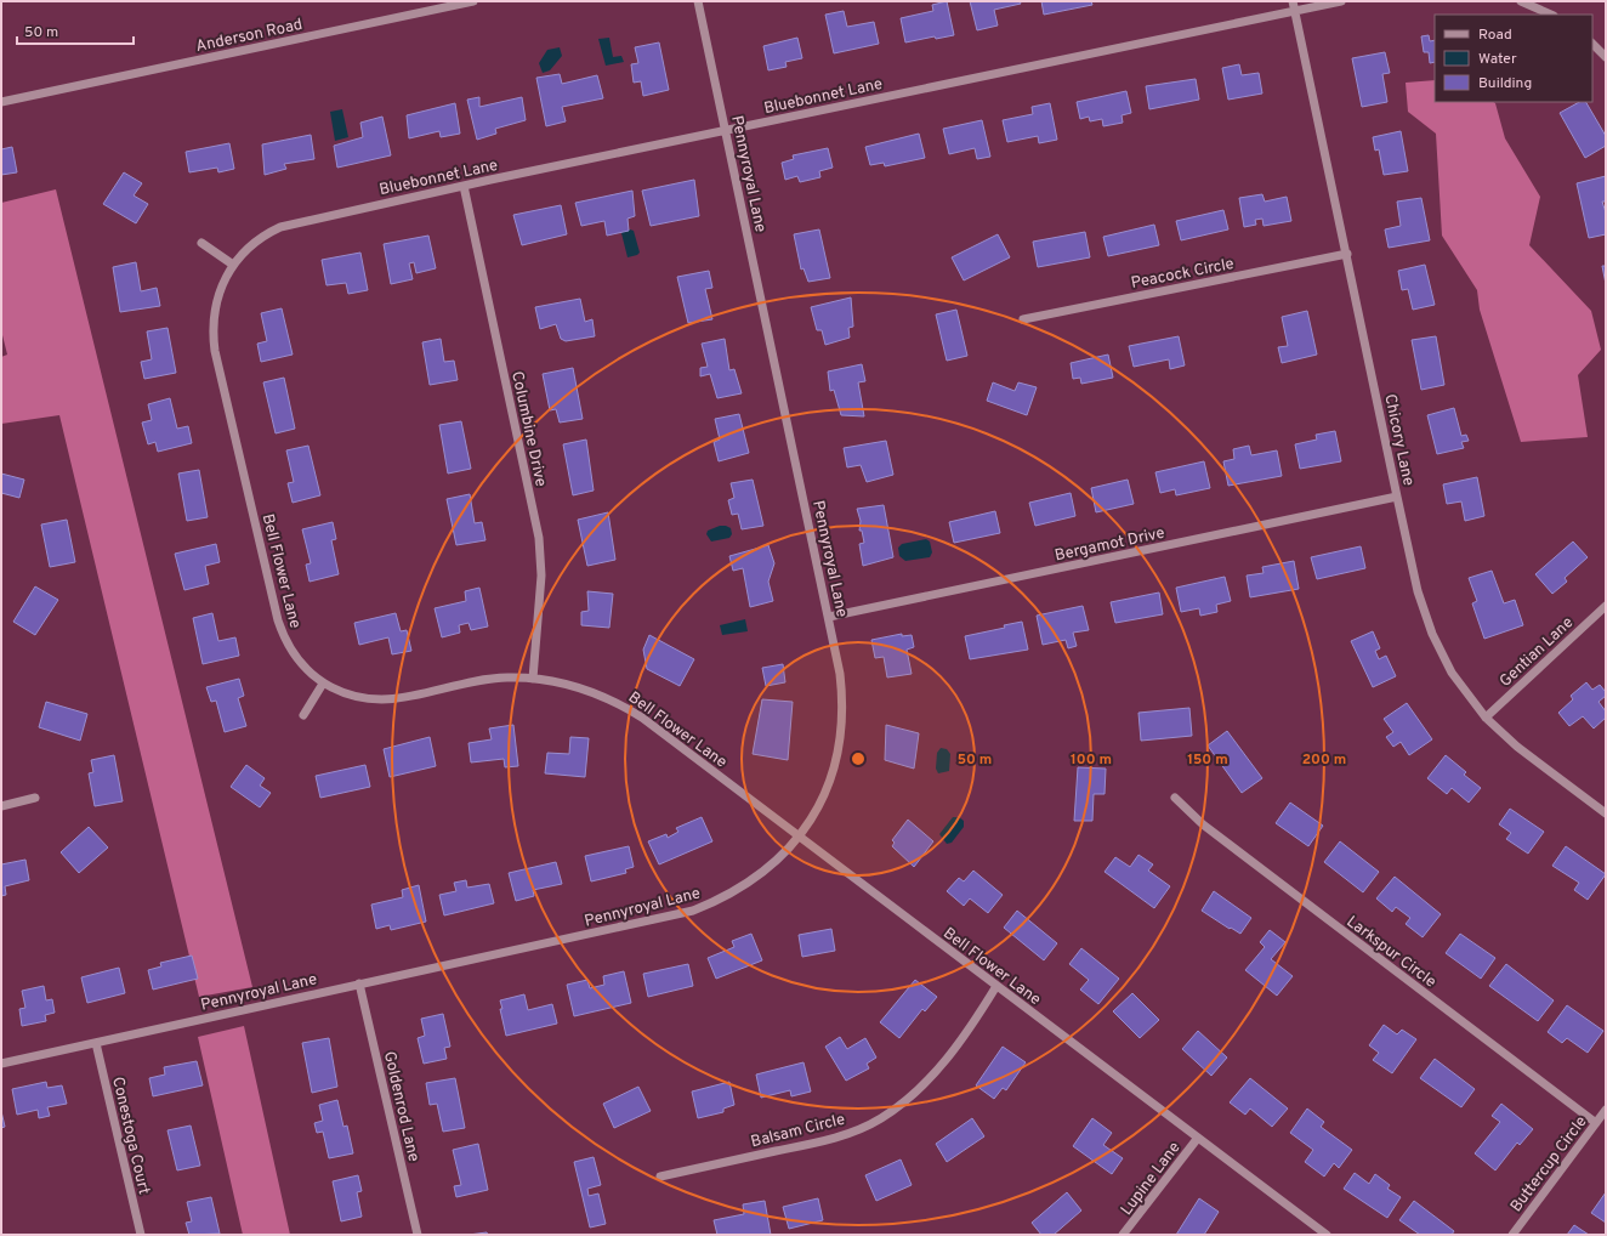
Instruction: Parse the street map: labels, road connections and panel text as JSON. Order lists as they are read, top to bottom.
{
  "streets": {
    "street": [
      "Anderson Road",
      "Bluebonnet Lane",
      "Pennyroyal Lane",
      "Peacock Circle",
      "Columbine Drive",
      "Chicory Lane",
      "Bergamot Drive",
      "Bell Flower Lane",
      "Gentian Lane",
      "Larkspur Circle",
      "Goldenrod Lane",
      "Balsam Circle",
      "Conestoga Court",
      "Buttercup Circle",
      "Lupine Lane"
    ]
  },
  "crossings": [
    ["Bluebonnet Lane", "Pennyroyal Lane"],
    ["Bluebonnet Lane", "Columbine Drive"],
    ["Bluebonnet Lane", "Chicory Lane"],
    ["Bluebonnet Lane", "Bell Flower Lane"],
    ["Pennyroyal Lane", "Bergamot Drive"],
    ["Pennyroyal Lane", "Bell Flower Lane"],
    ["Pennyroyal Lane", "Goldenrod Lane"],
    ["Pennyroyal Lane", "Conestoga Court"],
    ["Peacock Circle", "Chicory Lane"],
    ["Columbine Drive", "Bell Flower Lane"],
    ["Chicory Lane", "Bergamot Drive"],
    ["Chicory Lane", "Gentian Lane"],
    ["Bell Flower Lane", "Balsam Circle"],
    ["Bell Flower Lane", "Lupine Lane"],
    ["Larkspur Circle", "Buttercup Circle"]
  ],
  "legend": ["Road", "Water", "Building"],
  "scale_bar": "50 m",
  "rings": [
    "50 m",
    "100 m",
    "150 m",
    "200 m"
  ]
}
